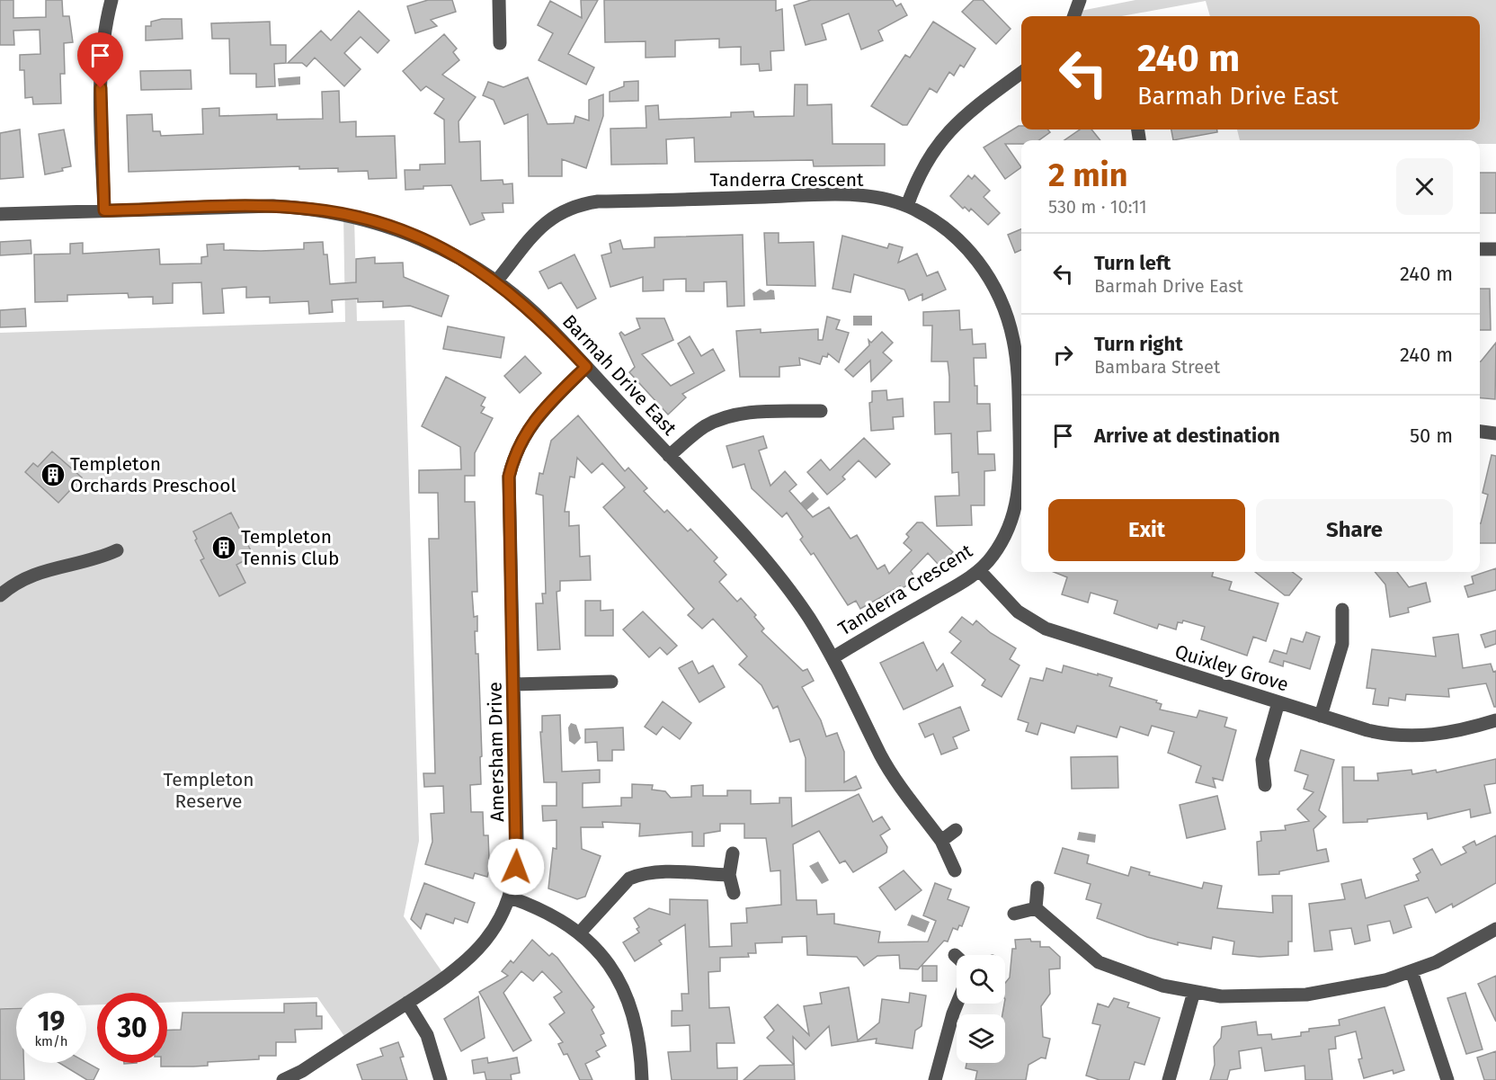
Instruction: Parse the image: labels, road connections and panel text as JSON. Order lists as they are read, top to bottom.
{
  "streets": {
    "street": [
      "Tanderra Crescent",
      "Barmah Drive East",
      "Quixley Grove",
      "Amersham Drive"
    ]
  },
  "crossings": [
    ["Tanderra Crescent", "Barmah Drive East"],
    ["Tanderra Crescent", "Quixley Grove"],
    ["Barmah Drive East", "Amersham Drive"]
  ],
  "parks": ["Templeton Reserve"],
  "places": {
    "building": ["Templeton Orchards Preschool", "Templeton Tennis Club"]
  },
  "page": {
    "turn": ["240 m", "Barmah Drive East"],
    "heading": ["2 min", "530 m · 10:11"],
    "list": [
      {
        "name": "Turn left",
        "note": "Barmah Drive East",
        "value": "240 m"
      },
      {
        "name": "Turn right",
        "note": "Bambara Street",
        "value": "240 m"
      },
      {
        "name": "Arrive at destination",
        "value": "50 m"
      }
    ],
    "buttons": ["Exit", "Share"],
    "speed": "19 km/h",
    "limit": "30"
  }
}
